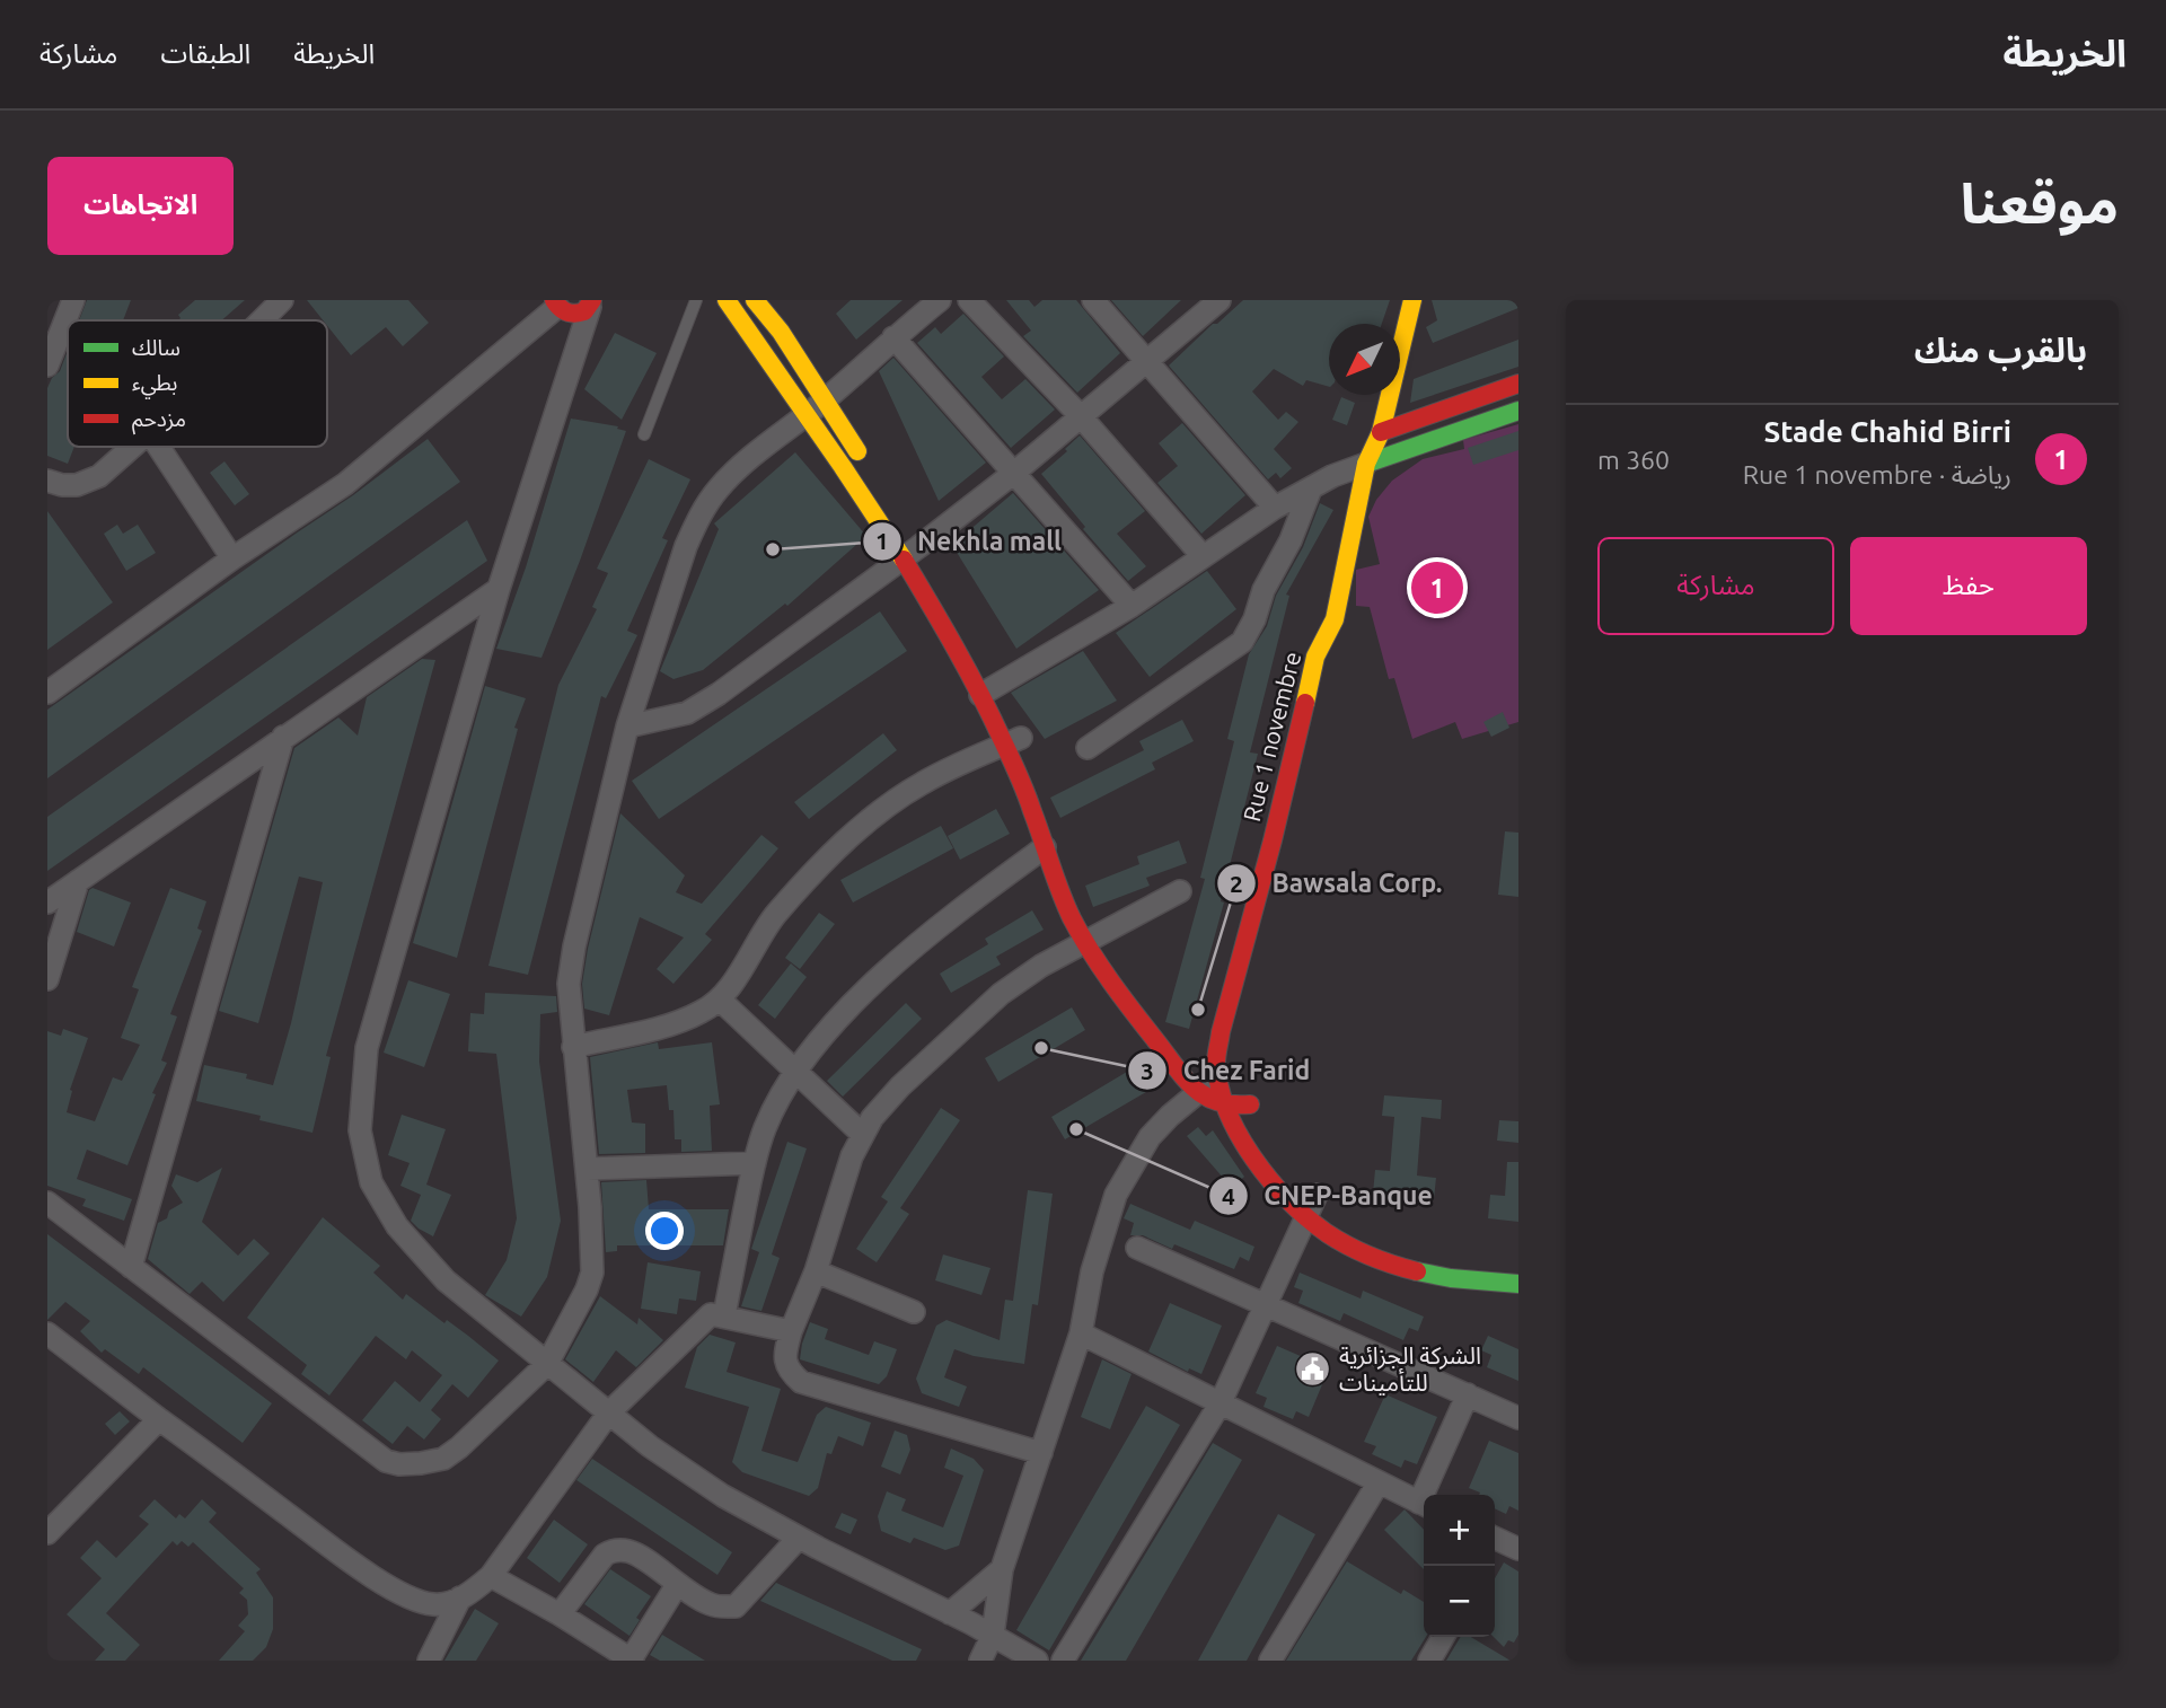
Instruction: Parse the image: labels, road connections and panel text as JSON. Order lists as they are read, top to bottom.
{
  "streets": {
    "main road": ["Rue 1 novembre"]
  },
  "places": {
    "other": [
      "Nekhla mall",
      "Bawsala Corp.",
      "Chez Farid",
      "CNEP-Banque"
    ],
    "public building": ["الشركة الجزائرية للتأمينات"]
  },
  "legend": ["سالك", "بطيء", "مزدحم"],
  "north": "bottom left",
  "page": {
    "header": "الخريطة",
    "nav": ["الخريطة", "الطبقات", "مشاركة"],
    "title": "موقعنا",
    "buttons": [
      "الاتجاهات",
      ["حفظ", "مشاركة"]
    ],
    "heading": "بالقرب منك",
    "list": [
      {
        "mark": "1",
        "name": "Stade Chahid Birri",
        "note": "رياضة · Rue 1 novembre",
        "value": "360 m"
      }
    ],
    "pins": "1",
    "map_buttons": ["+", "−"]
  }
}
